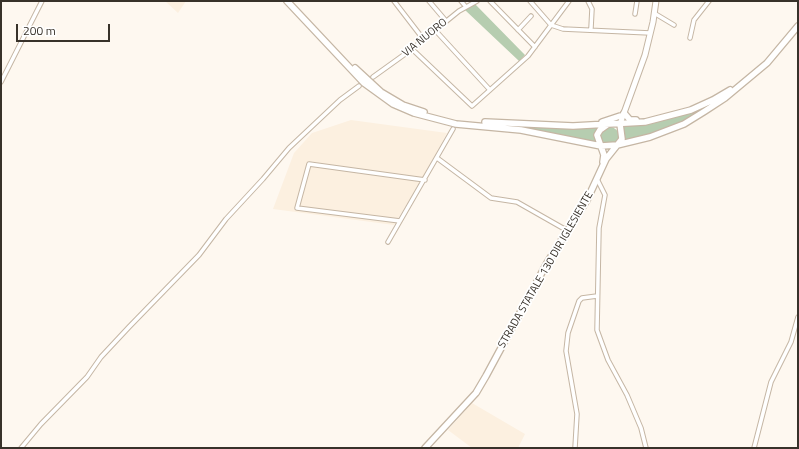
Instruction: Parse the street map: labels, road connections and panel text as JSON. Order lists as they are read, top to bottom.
{
  "streets": {
    "main road": ["STRADA STATALE 130 DIR IGLESIENTE"],
    "street": ["VIA NUORO"]
  },
  "scale_bar": "200 m"
}
